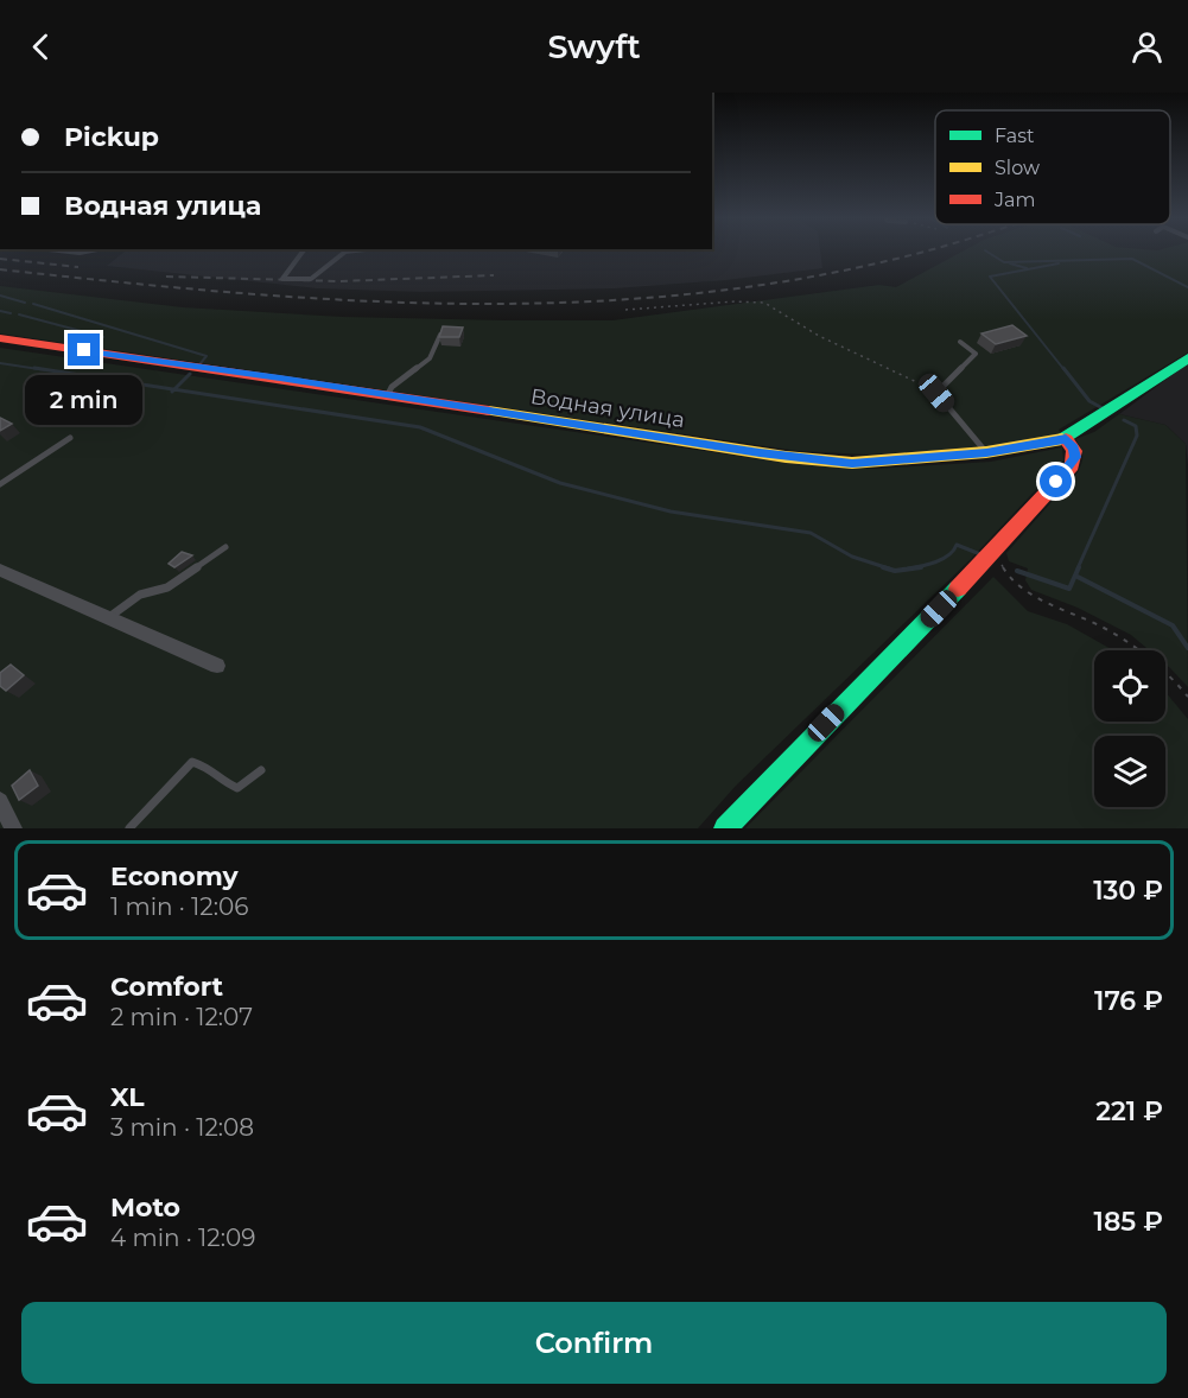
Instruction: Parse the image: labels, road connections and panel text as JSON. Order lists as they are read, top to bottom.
{
  "streets": {
    "street": ["Водная улица"]
  },
  "legend": ["Fast", "Slow", "Jam"],
  "page": {
    "header": "Swyft",
    "banner": ["Pickup", "Водная улица"],
    "bubble": "2 min",
    "list": [
      {
        "name": "Economy",
        "note": "1 min · 12:06",
        "value": "130 ₽"
      },
      {
        "name": "Comfort",
        "note": "2 min · 12:07",
        "value": "176 ₽"
      },
      {
        "name": "XL",
        "note": "3 min · 12:08",
        "value": "221 ₽"
      },
      {
        "name": "Moto",
        "note": "4 min · 12:09",
        "value": "185 ₽"
      }
    ],
    "buttons": "Confirm"
  }
}
